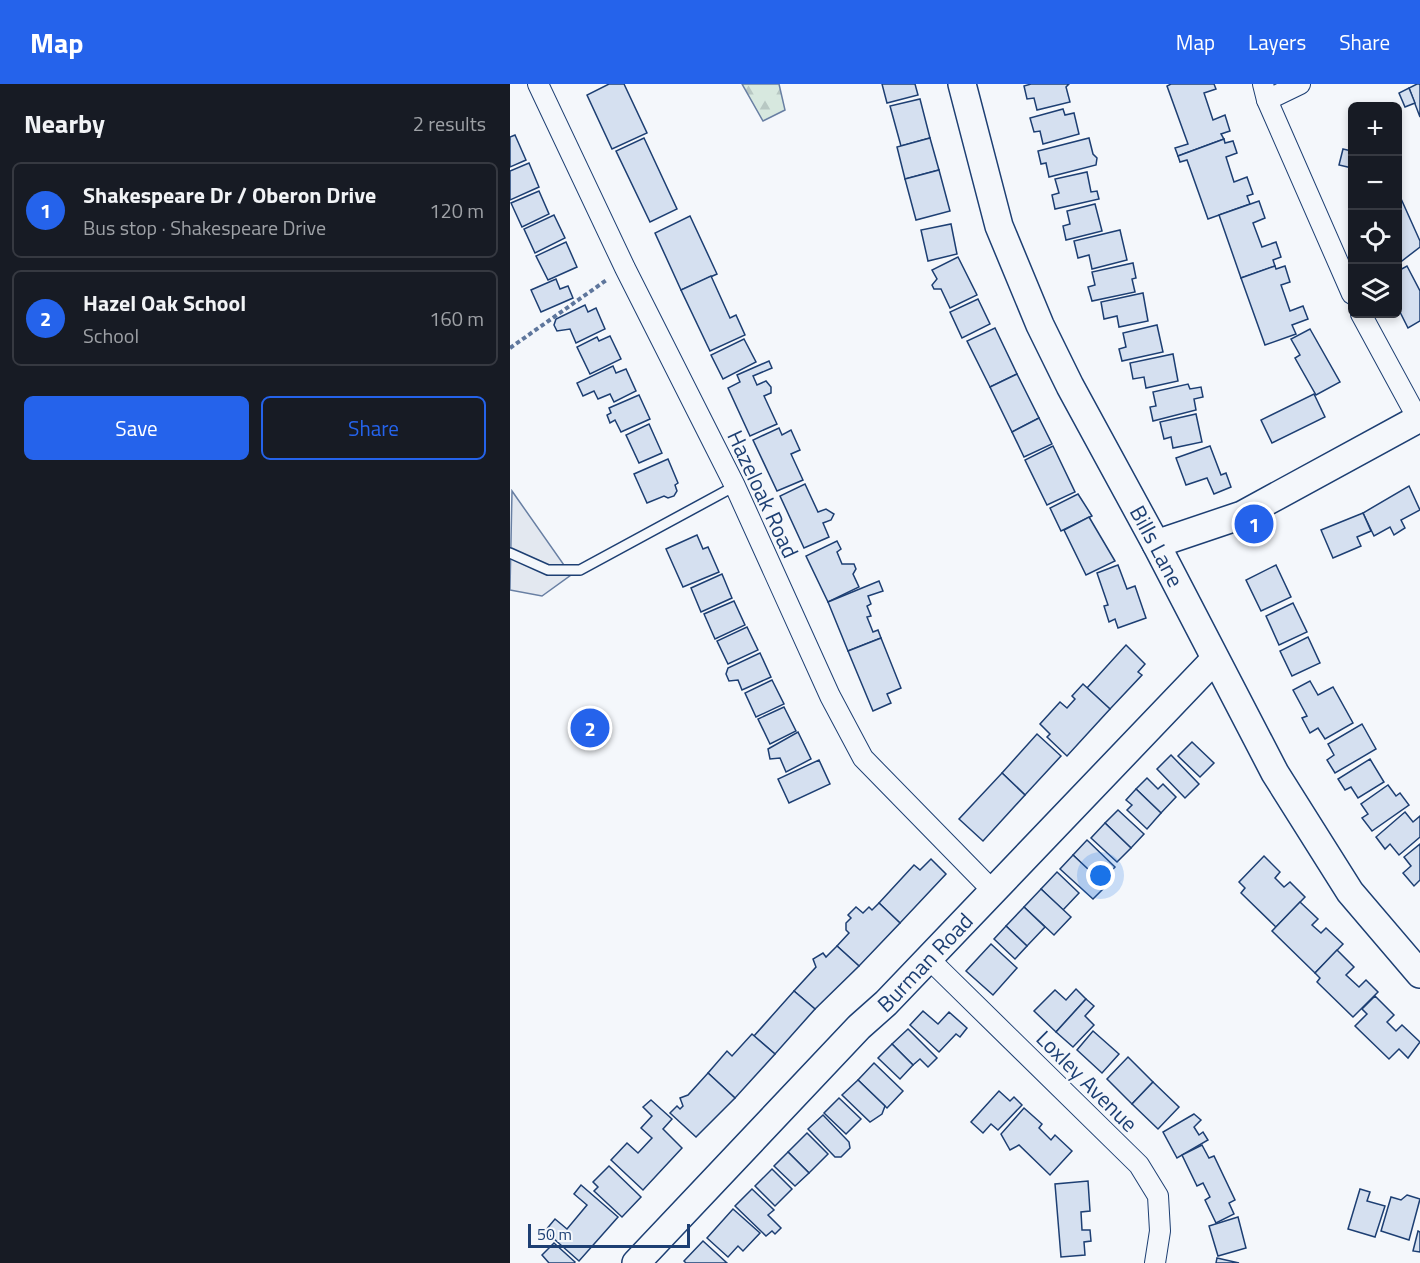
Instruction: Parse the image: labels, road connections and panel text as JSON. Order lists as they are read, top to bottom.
{
  "streets": {
    "street": [
      "Hazeloak Road",
      "Bills Lane",
      "Burman Road",
      "Loxley Avenue"
    ]
  },
  "crossings": [
    ["Hazeloak Road", "Burman Road"],
    ["Bills Lane", "Burman Road"],
    ["Burman Road", "Loxley Avenue"]
  ],
  "scale_bar": "50 m",
  "page": {
    "header": "Map",
    "nav": ["Map", "Layers", "Share"],
    "heading": ["Nearby", "2 results"],
    "map_buttons": ["+", "−"],
    "list": [
      {
        "mark": "1",
        "name": "Shakespeare Dr / Oberon Drive",
        "note": "Bus stop · Shakespeare Drive",
        "value": "120 m"
      },
      {
        "mark": "2",
        "name": "Hazel Oak School",
        "note": "School",
        "value": "160 m"
      }
    ],
    "buttons": ["Save", "Share"],
    "pins": ["1", "2"],
    "scale": "50 m"
  }
}
